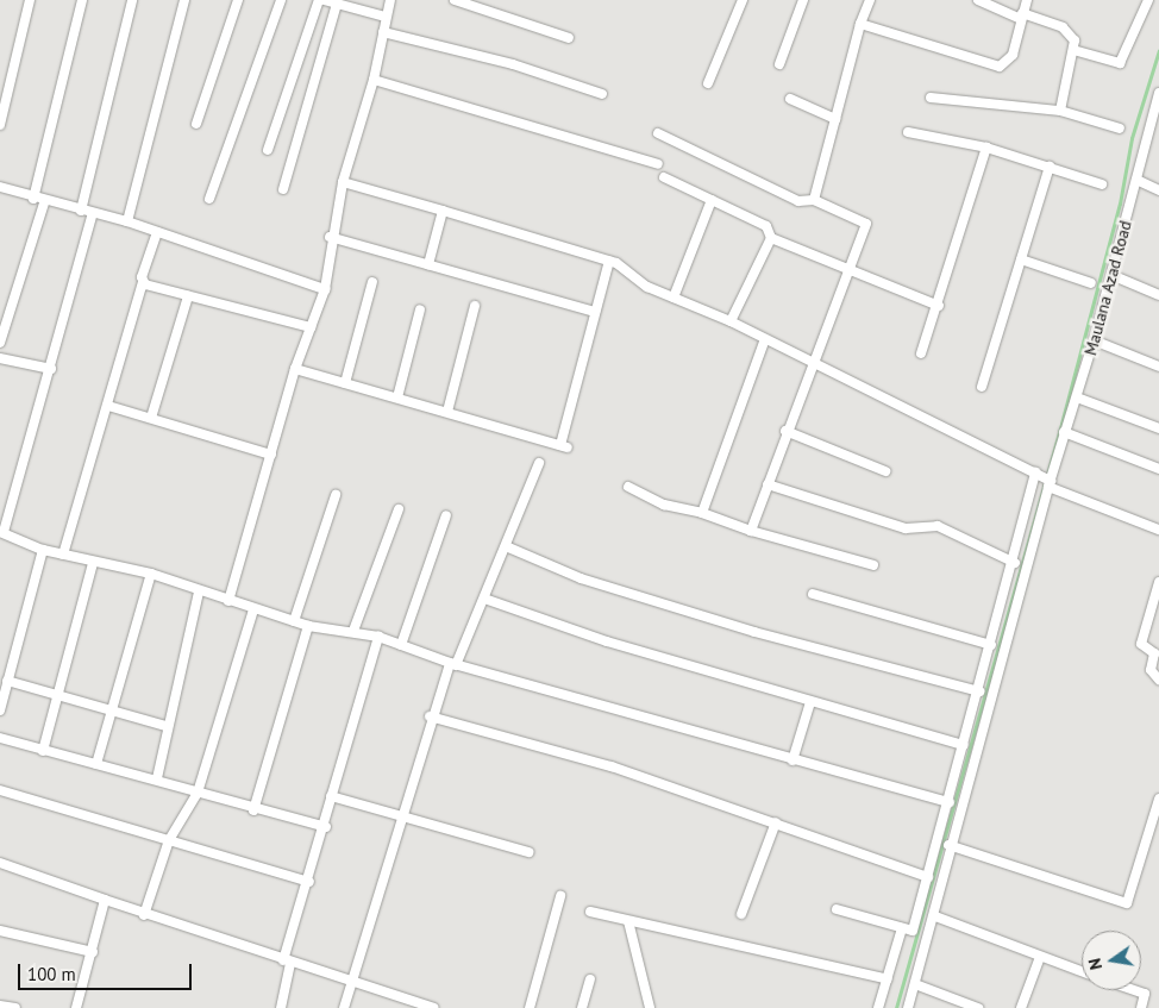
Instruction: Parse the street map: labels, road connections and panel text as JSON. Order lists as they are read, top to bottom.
{
  "streets": {
    "street": ["Maulana Azad Road"]
  },
  "scale_bar": "100 m",
  "north": "left"
}
